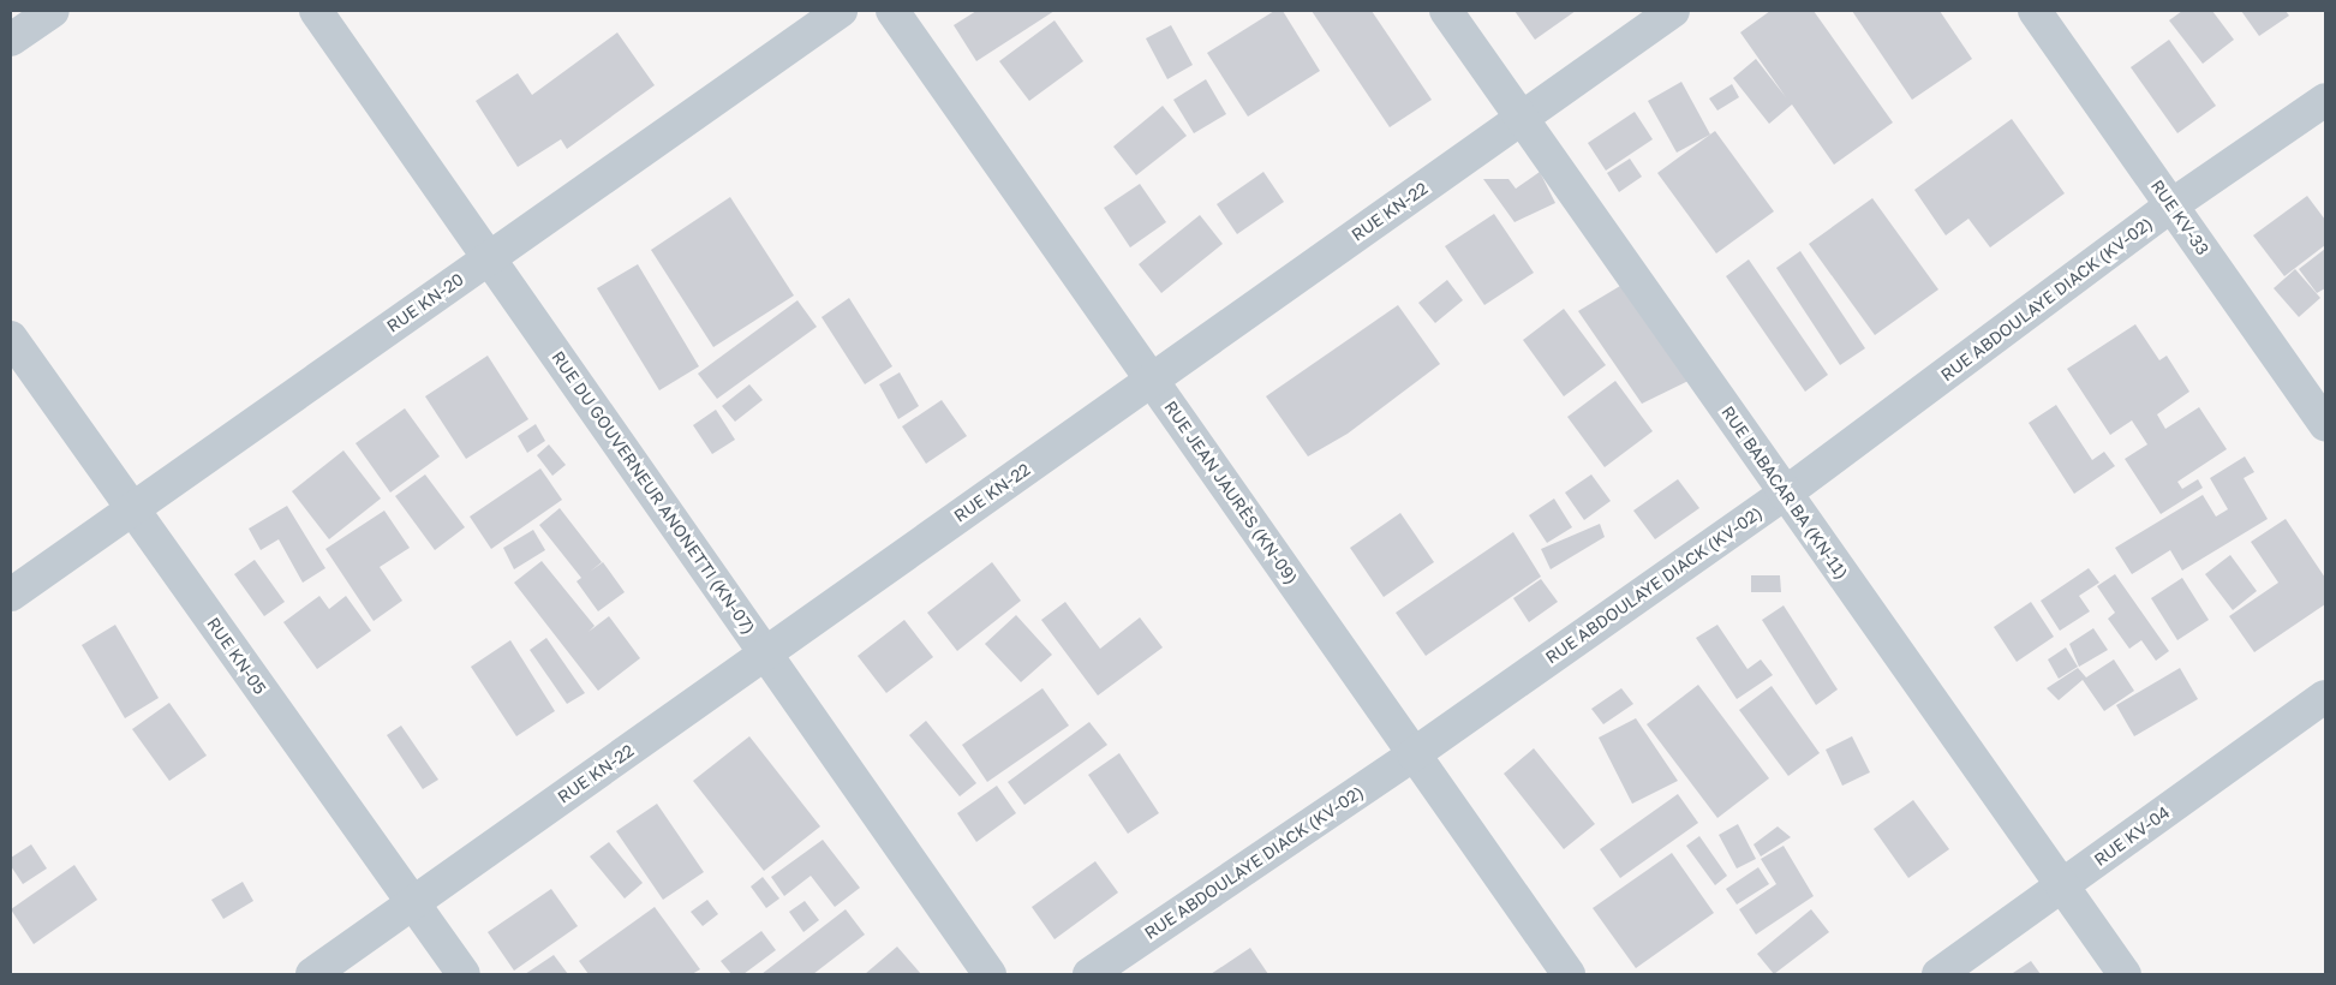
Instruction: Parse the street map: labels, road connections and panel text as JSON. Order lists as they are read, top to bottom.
{
  "streets": {
    "street": [
      "RUE KN-22",
      "RUE KV-33",
      "RUE ABDOULAYE DIACK (KV-02)",
      "RUE KN-20",
      "RUE DU GOUVERNEUR ANONETTI (KN-07)",
      "RUE JEAN JAURÈS (KN-09)",
      "RUE BABACAR BA (KN-11)",
      "RUE KN-05",
      "RUE KV-04"
    ]
  },
  "crossings": [
    ["RUE KN-22", "RUE DU GOUVERNEUR ANONETTI (KN-07)"],
    ["RUE KN-22", "RUE JEAN JAURÈS (KN-09)"],
    ["RUE KN-22", "RUE BABACAR BA (KN-11)"],
    ["RUE KN-22", "RUE KN-05"],
    ["RUE KV-33", "RUE ABDOULAYE DIACK (KV-02)"],
    ["RUE ABDOULAYE DIACK (KV-02)", "RUE JEAN JAURÈS (KN-09)"],
    ["RUE ABDOULAYE DIACK (KV-02)", "RUE BABACAR BA (KN-11)"],
    ["RUE KN-20", "RUE DU GOUVERNEUR ANONETTI (KN-07)"],
    ["RUE KN-20", "RUE KN-05"],
    ["RUE BABACAR BA (KN-11)", "RUE KV-04"]
  ]
}
